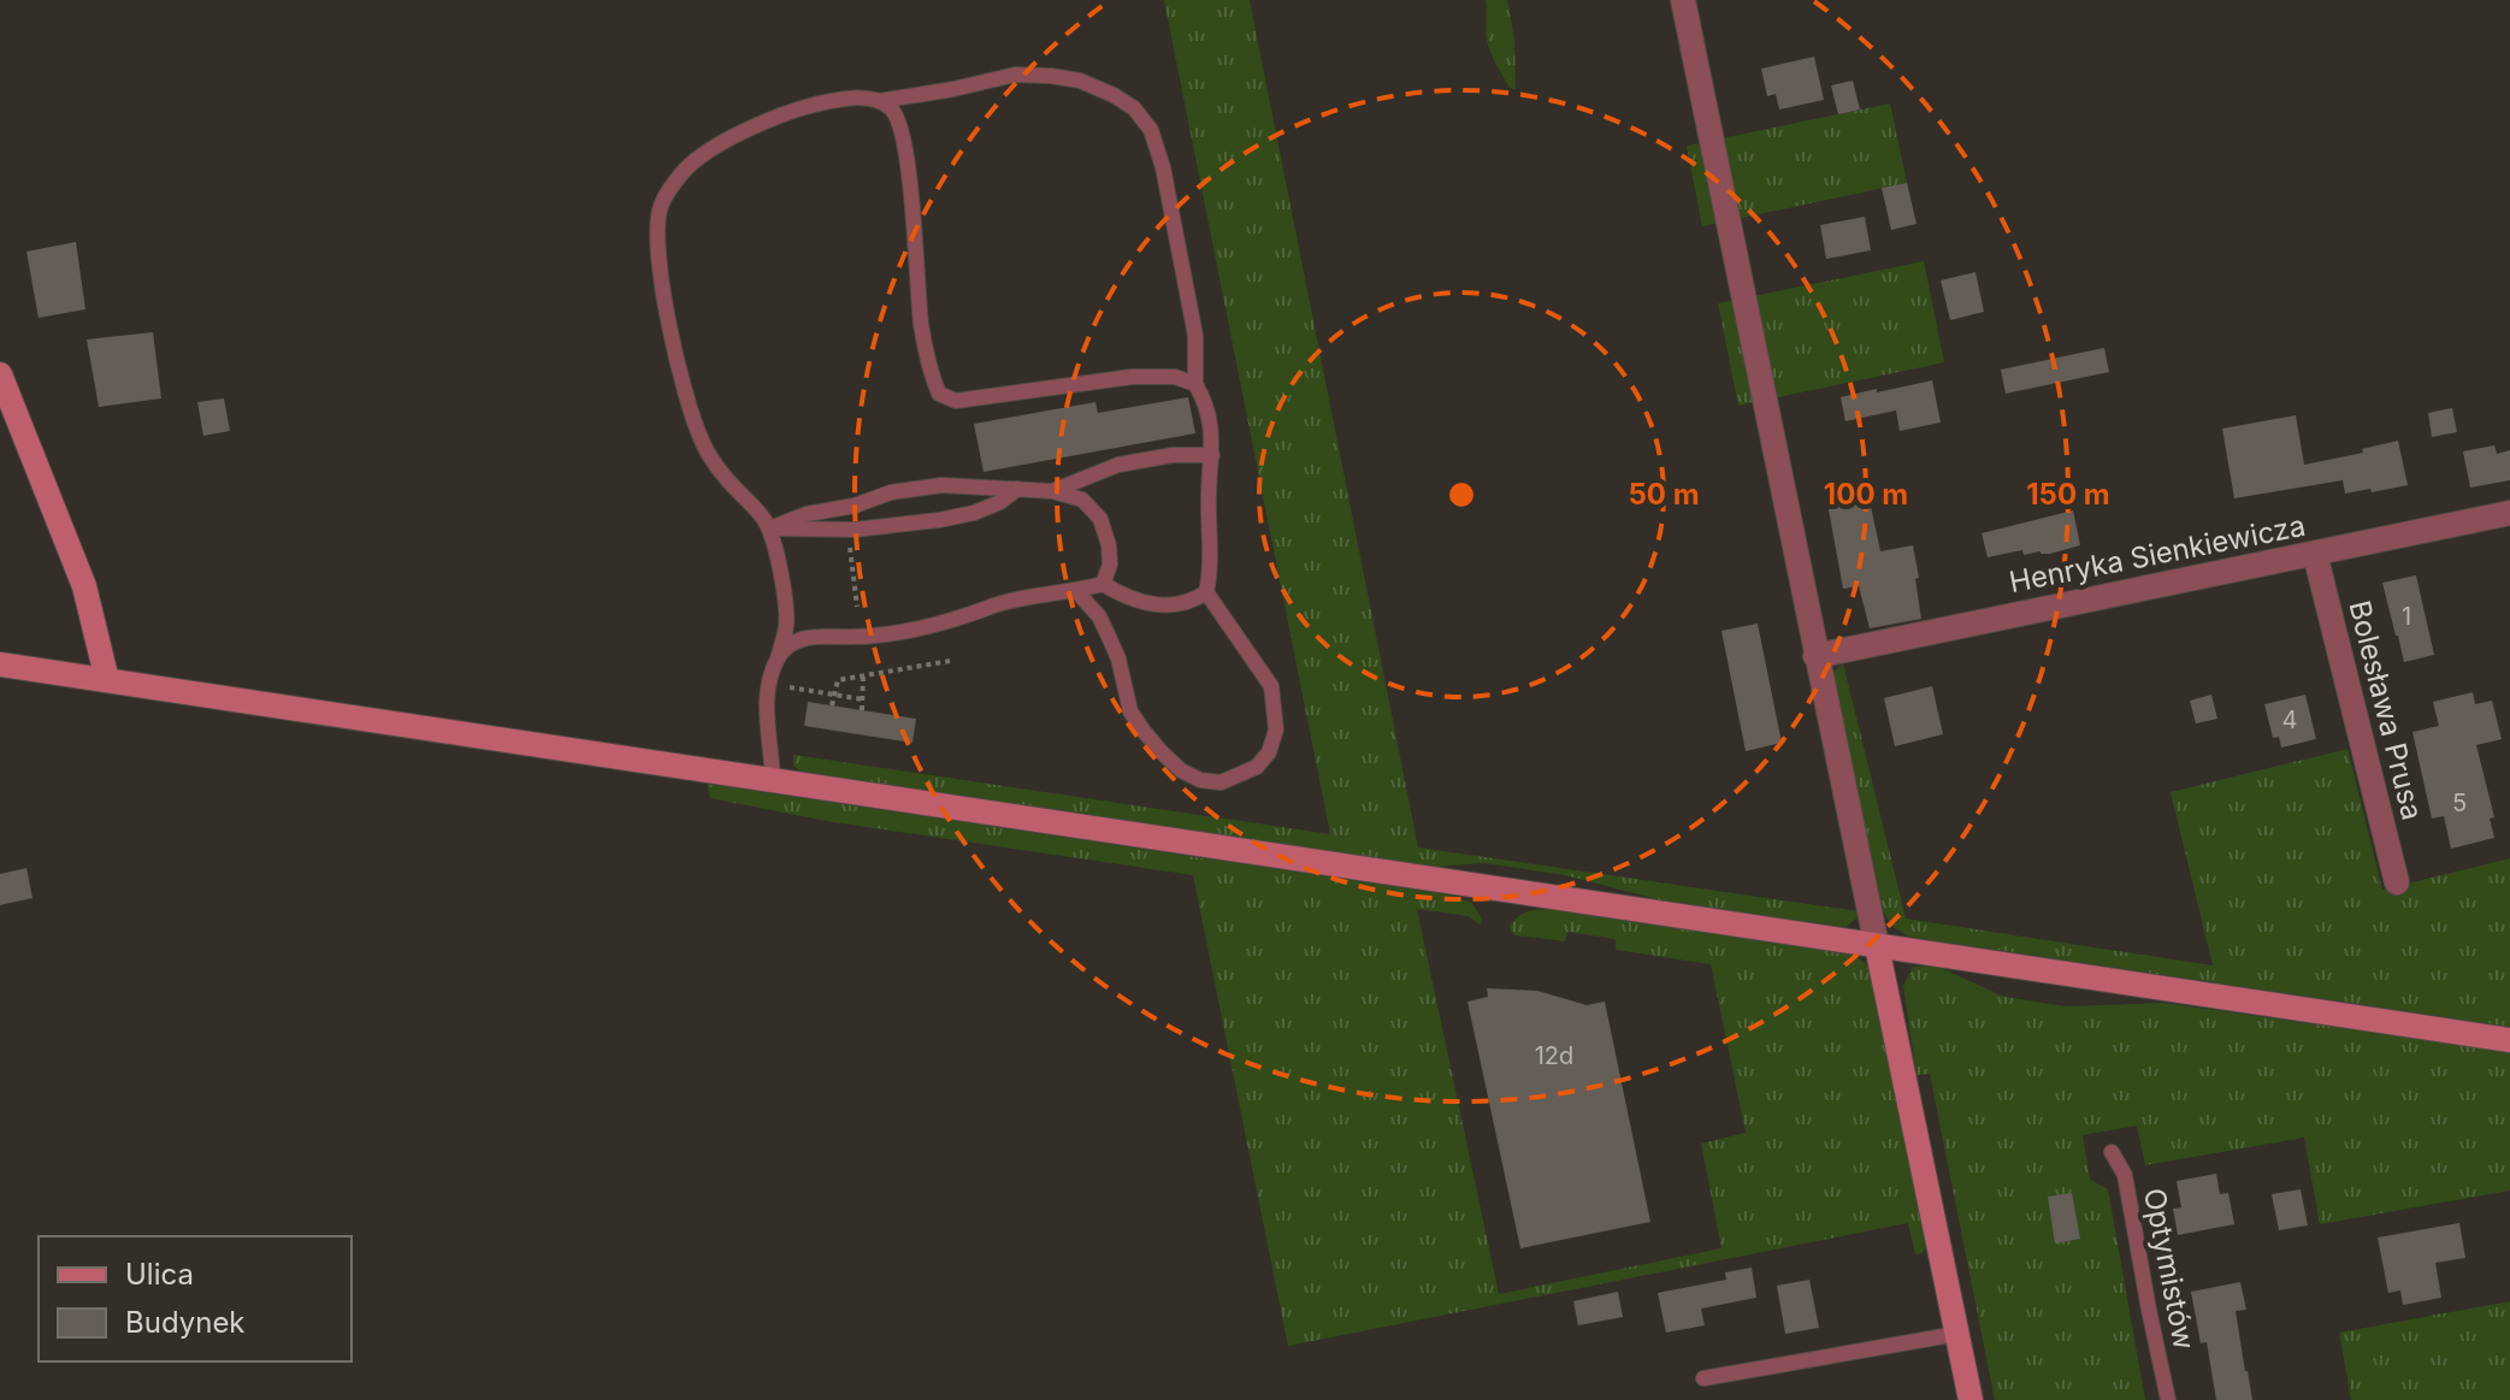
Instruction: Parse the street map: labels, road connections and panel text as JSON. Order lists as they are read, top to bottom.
{
  "streets": {
    "street": ["Henryka Sienkiewicza", "Bolesława Prusa"],
    "lane": ["Optymistów"]
  },
  "crossings": [
    ["Henryka Sienkiewicza", "Bolesława Prusa"]
  ],
  "house_numbers": [
    "1",
    "4",
    "5",
    "12d"
  ],
  "legend": ["Ulica", "Budynek"],
  "rings": ["50 m", "100 m", "150 m"]
}
